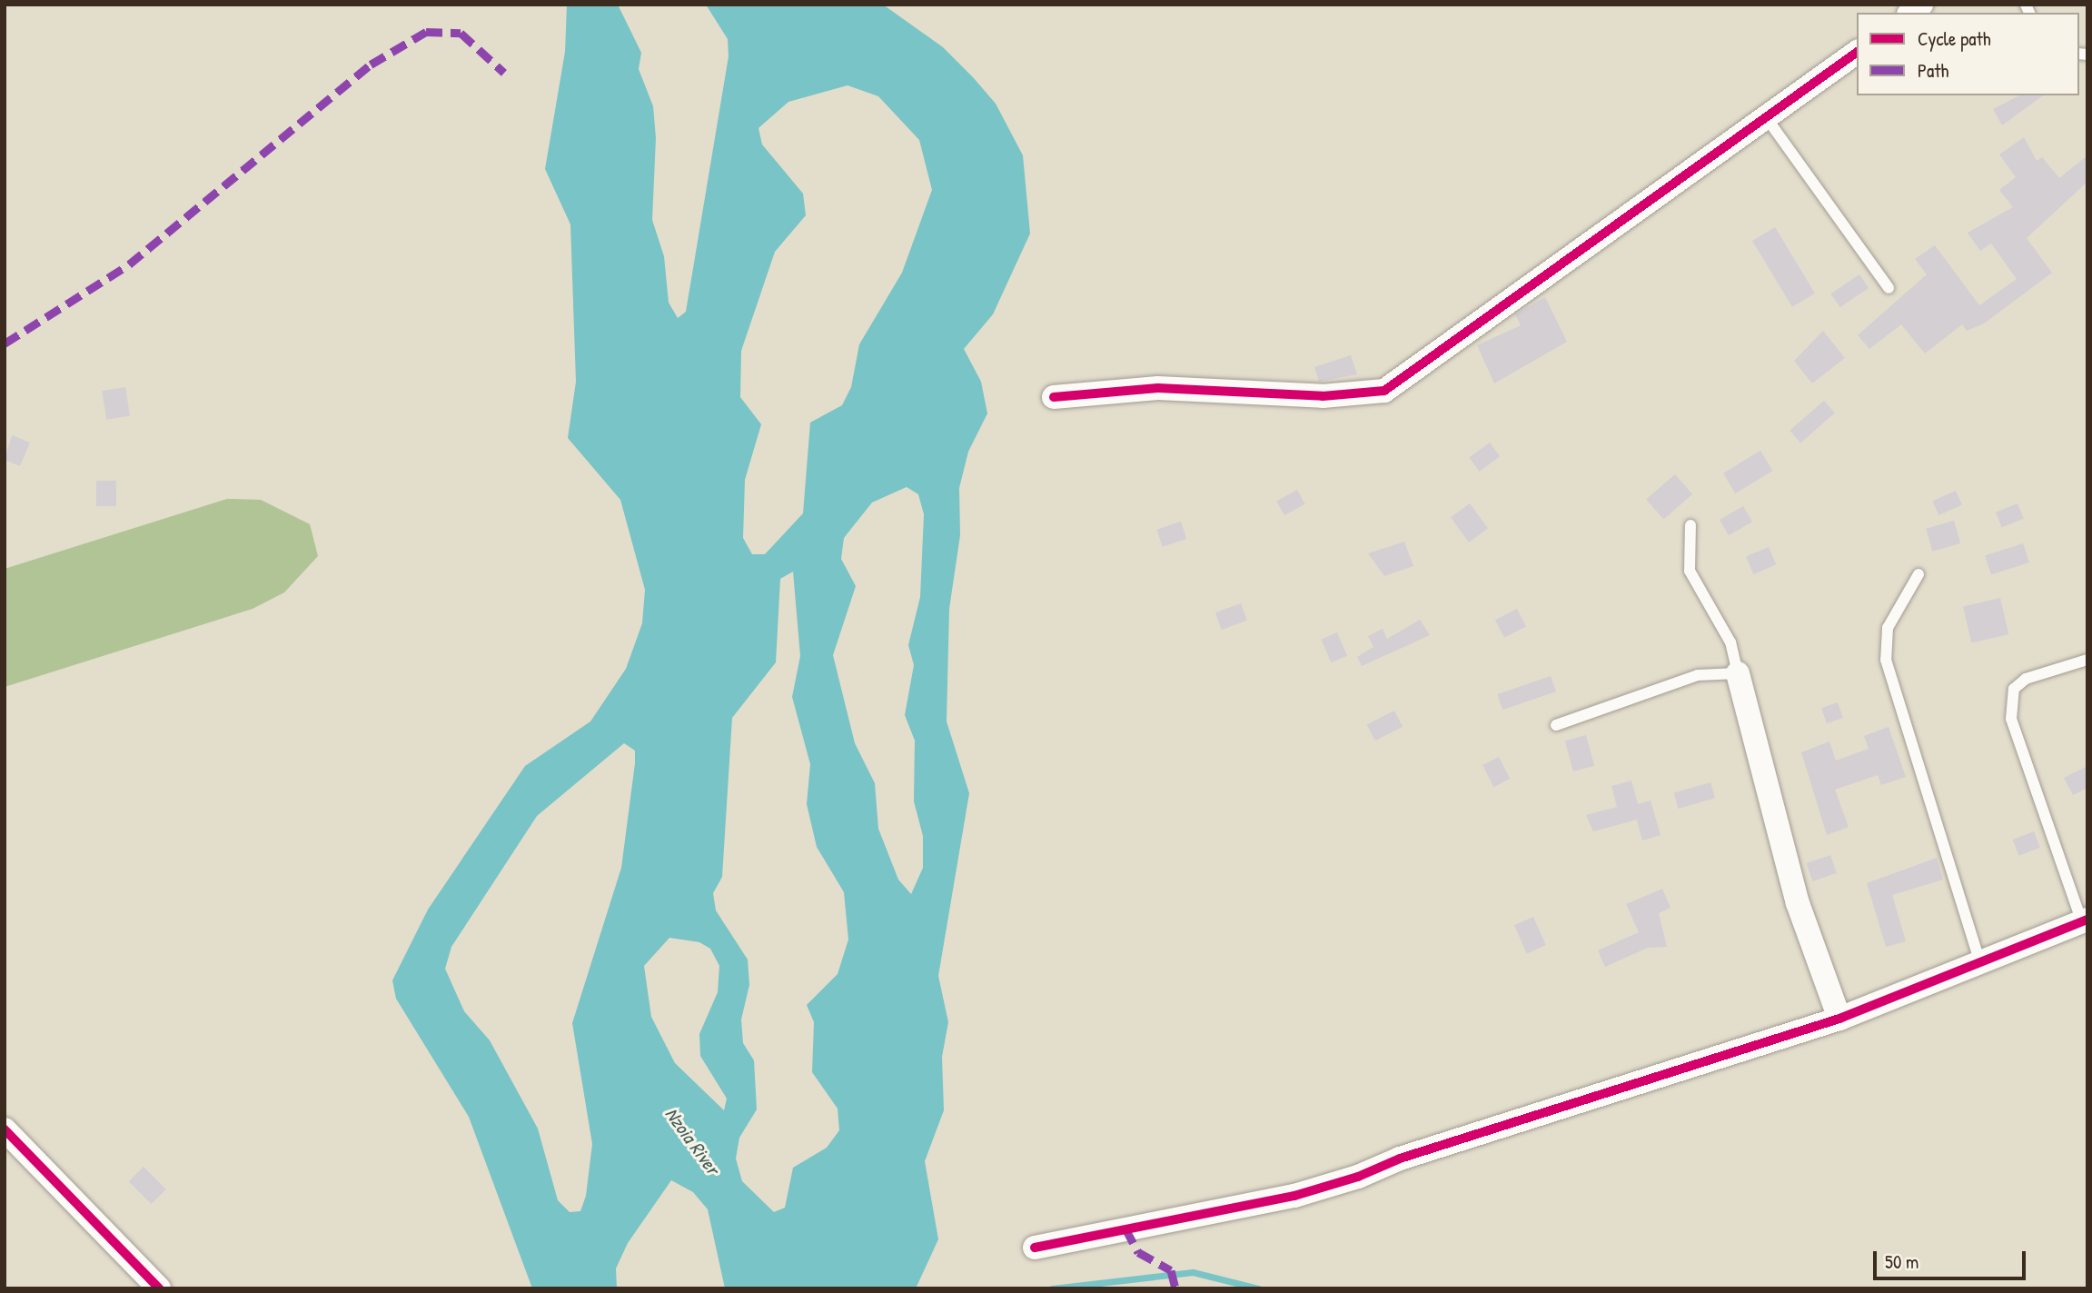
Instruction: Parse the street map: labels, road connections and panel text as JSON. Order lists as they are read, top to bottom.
{
  "water": ["Nzoia River"],
  "legend": ["Cycle path", "Path"],
  "scale_bar": "50 m"
}
